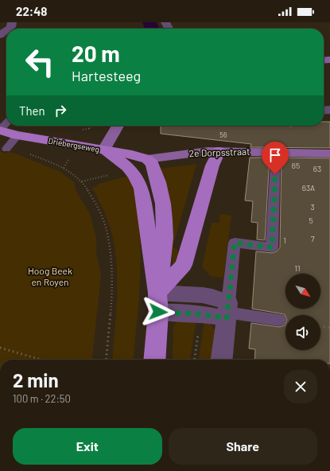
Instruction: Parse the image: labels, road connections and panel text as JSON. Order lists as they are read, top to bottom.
{
  "streets": {
    "main road": ["Driebergseweg", "2e Dorpsstraat"]
  },
  "crossings": [
    ["Driebergseweg", "2e Dorpsstraat"]
  ],
  "parks": ["Hoog Beek en Royen"],
  "house_numbers": [
    "56",
    "65",
    "63",
    "63A",
    "3",
    "5",
    "7",
    "1",
    "11"
  ],
  "north": "bottom right",
  "page": {
    "status": "22:48",
    "turn": ["20 m", "Hartesteeg"],
    "then": "Then",
    "heading": ["2 min", "100 m · 22:50"],
    "buttons": ["Exit", "Share"]
  }
}
